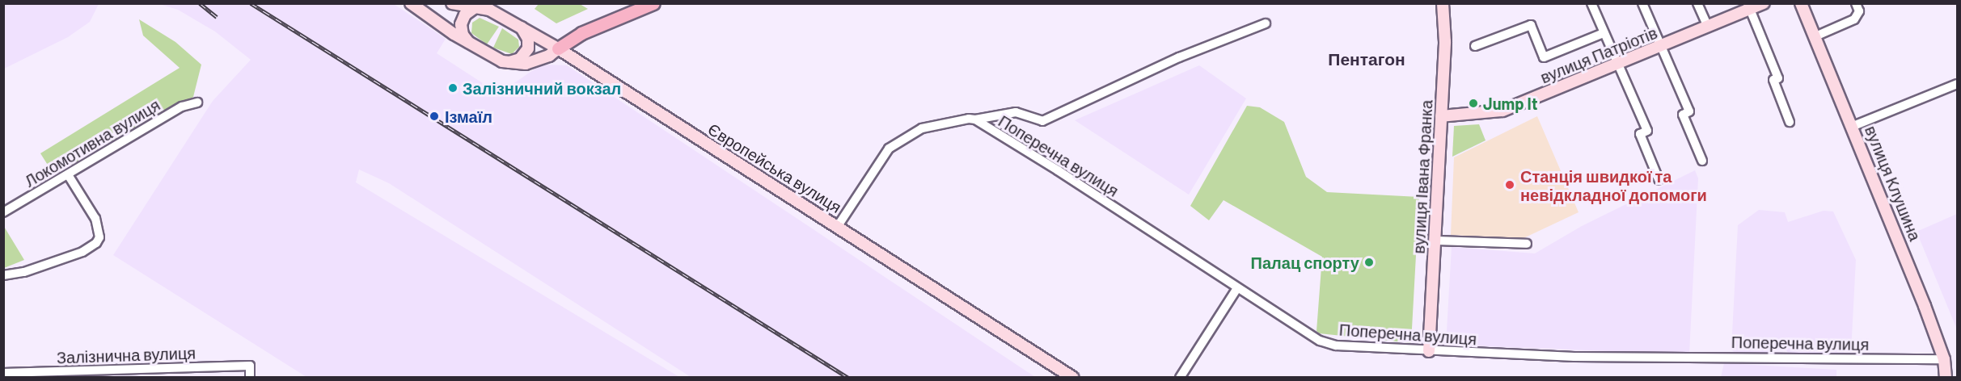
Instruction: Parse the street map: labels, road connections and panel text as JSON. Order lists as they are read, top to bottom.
{
  "streets": {
    "street": [
      "вулиця Патріотів",
      "Локомотивна вулиця",
      "Поперечна вулиця",
      "Європейська вулиця",
      "вулиця Івана Франка",
      "вулиця Клушина",
      "Залізнична вулиця"
    ]
  },
  "crossings": [
    ["вулиця Патріотів", "вулиця Івана Франка"],
    ["Поперечна вулиця", "Європейська вулиця"],
    ["Поперечна вулиця", "вулиця Івана Франка"],
    ["Поперечна вулиця", "вулиця Клушина"]
  ],
  "districts": ["Пентагон"],
  "places": [
    "Залізничний вокзал",
    "Jump It",
    "Ізмаїл",
    "Станція швидкої та невідкладної допомоги",
    "Палац спорту"
  ]
}
